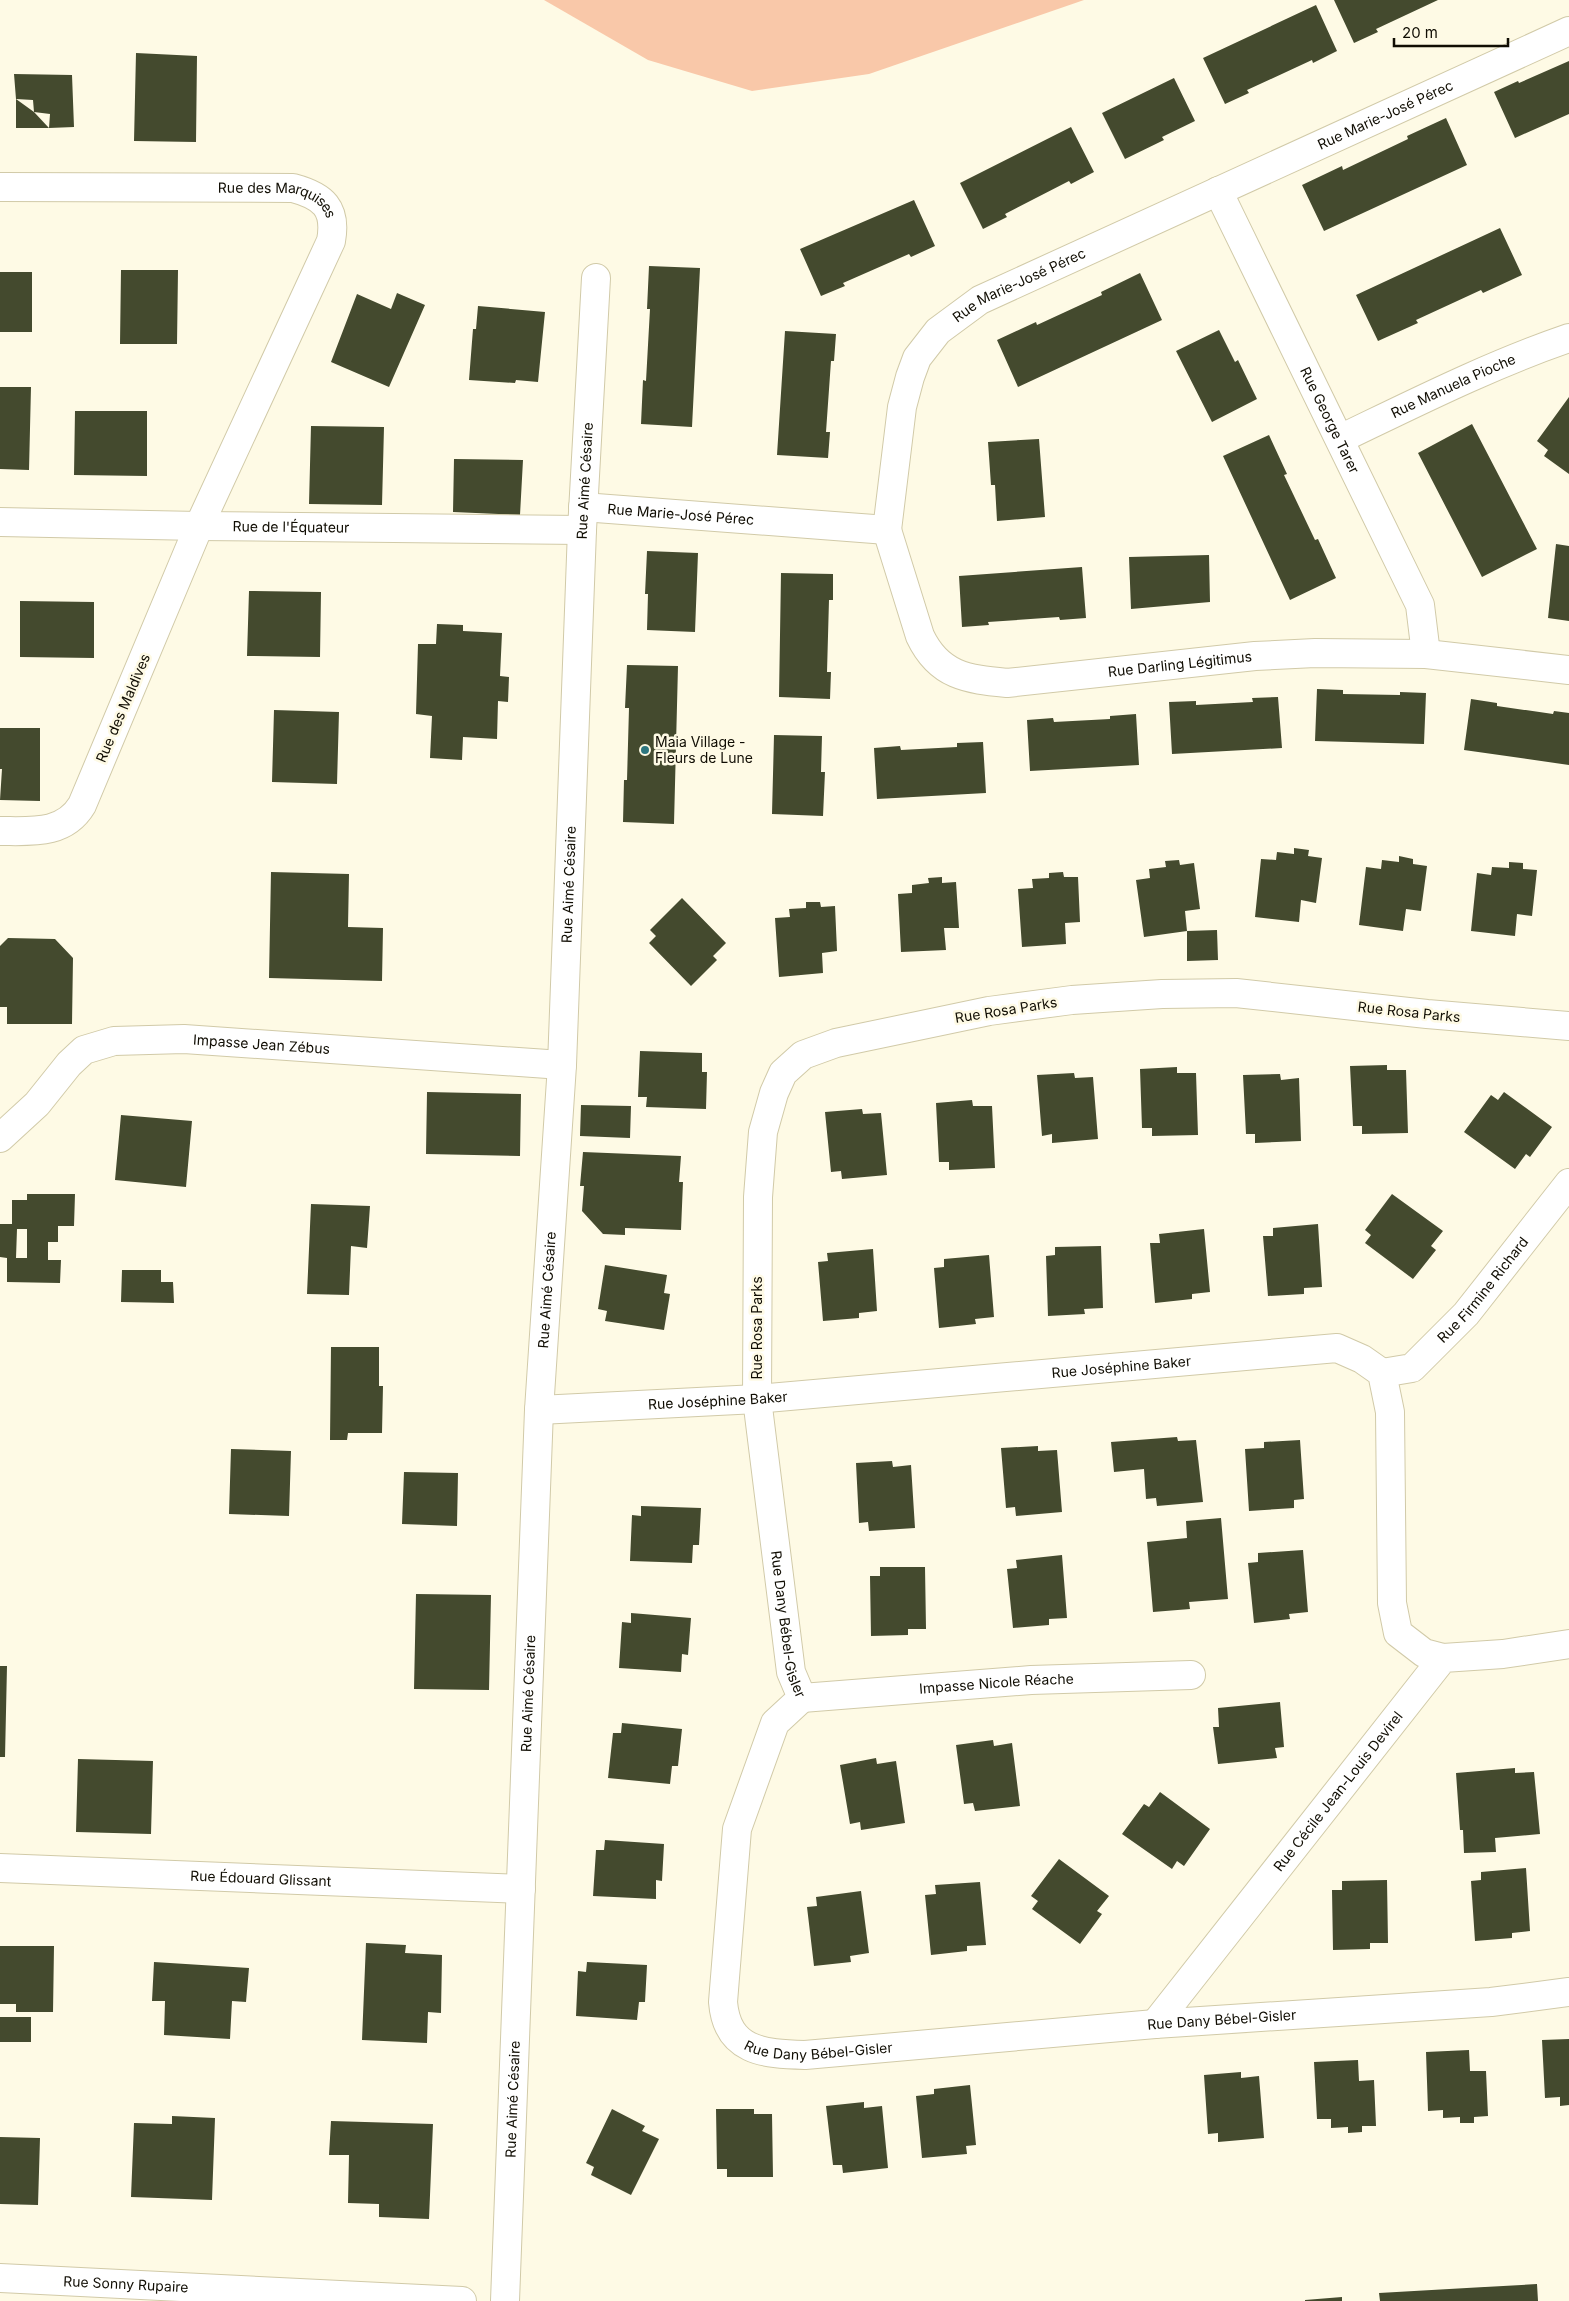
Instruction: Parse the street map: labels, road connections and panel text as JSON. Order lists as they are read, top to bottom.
{
  "streets": {
    "street": [
      "Rue Marie-José Pérec",
      "Rue des Marquises",
      "Rue Manuela Pioche",
      "Rue George Tarer",
      "Rue Aimé Césaire",
      "Rue de l'Équateur",
      "Rue Darling Légitimus",
      "Rue des Maldives",
      "Rue Rosa Parks",
      "Impasse Jean Zébus",
      "Rue Firmine Richard",
      "Rue Joséphine Baker",
      "Rue Dany Bébel-Gisler",
      "Impasse Nicole Réache",
      "Rue Cécile Jean-Louis Devirel",
      "Rue Édouard Glissant",
      "Rue Sonny Rupaire"
    ]
  },
  "crossings": [
    ["Rue Marie-José Pérec", "Rue George Tarer"],
    ["Rue Marie-José Pérec", "Rue Aimé Césaire"],
    ["Rue Marie-José Pérec", "Rue de l'Équateur"],
    ["Rue Marie-José Pérec", "Rue Darling Légitimus"],
    ["Rue des Marquises", "Rue de l'Équateur"],
    ["Rue des Marquises", "Rue des Maldives"],
    ["Rue Manuela Pioche", "Rue George Tarer"],
    ["Rue George Tarer", "Rue Darling Légitimus"],
    ["Rue Aimé Césaire", "Rue de l'Équateur"],
    ["Rue Aimé Césaire", "Impasse Jean Zébus"],
    ["Rue Aimé Césaire", "Rue Joséphine Baker"],
    ["Rue Aimé Césaire", "Rue Édouard Glissant"],
    ["Rue de l'Équateur", "Rue des Maldives"],
    ["Rue Rosa Parks", "Rue Joséphine Baker"],
    ["Rue Rosa Parks", "Rue Dany Bébel-Gisler"],
    ["Rue Firmine Richard", "Rue Joséphine Baker"],
    ["Rue Joséphine Baker", "Rue Dany Bébel-Gisler"],
    ["Rue Dany Bébel-Gisler", "Impasse Nicole Réache"],
    ["Rue Dany Bébel-Gisler", "Rue Cécile Jean-Louis Devirel"]
  ],
  "places": ["Maia Village - Fleurs de Lune"],
  "scale_bar": "20 m"
}
